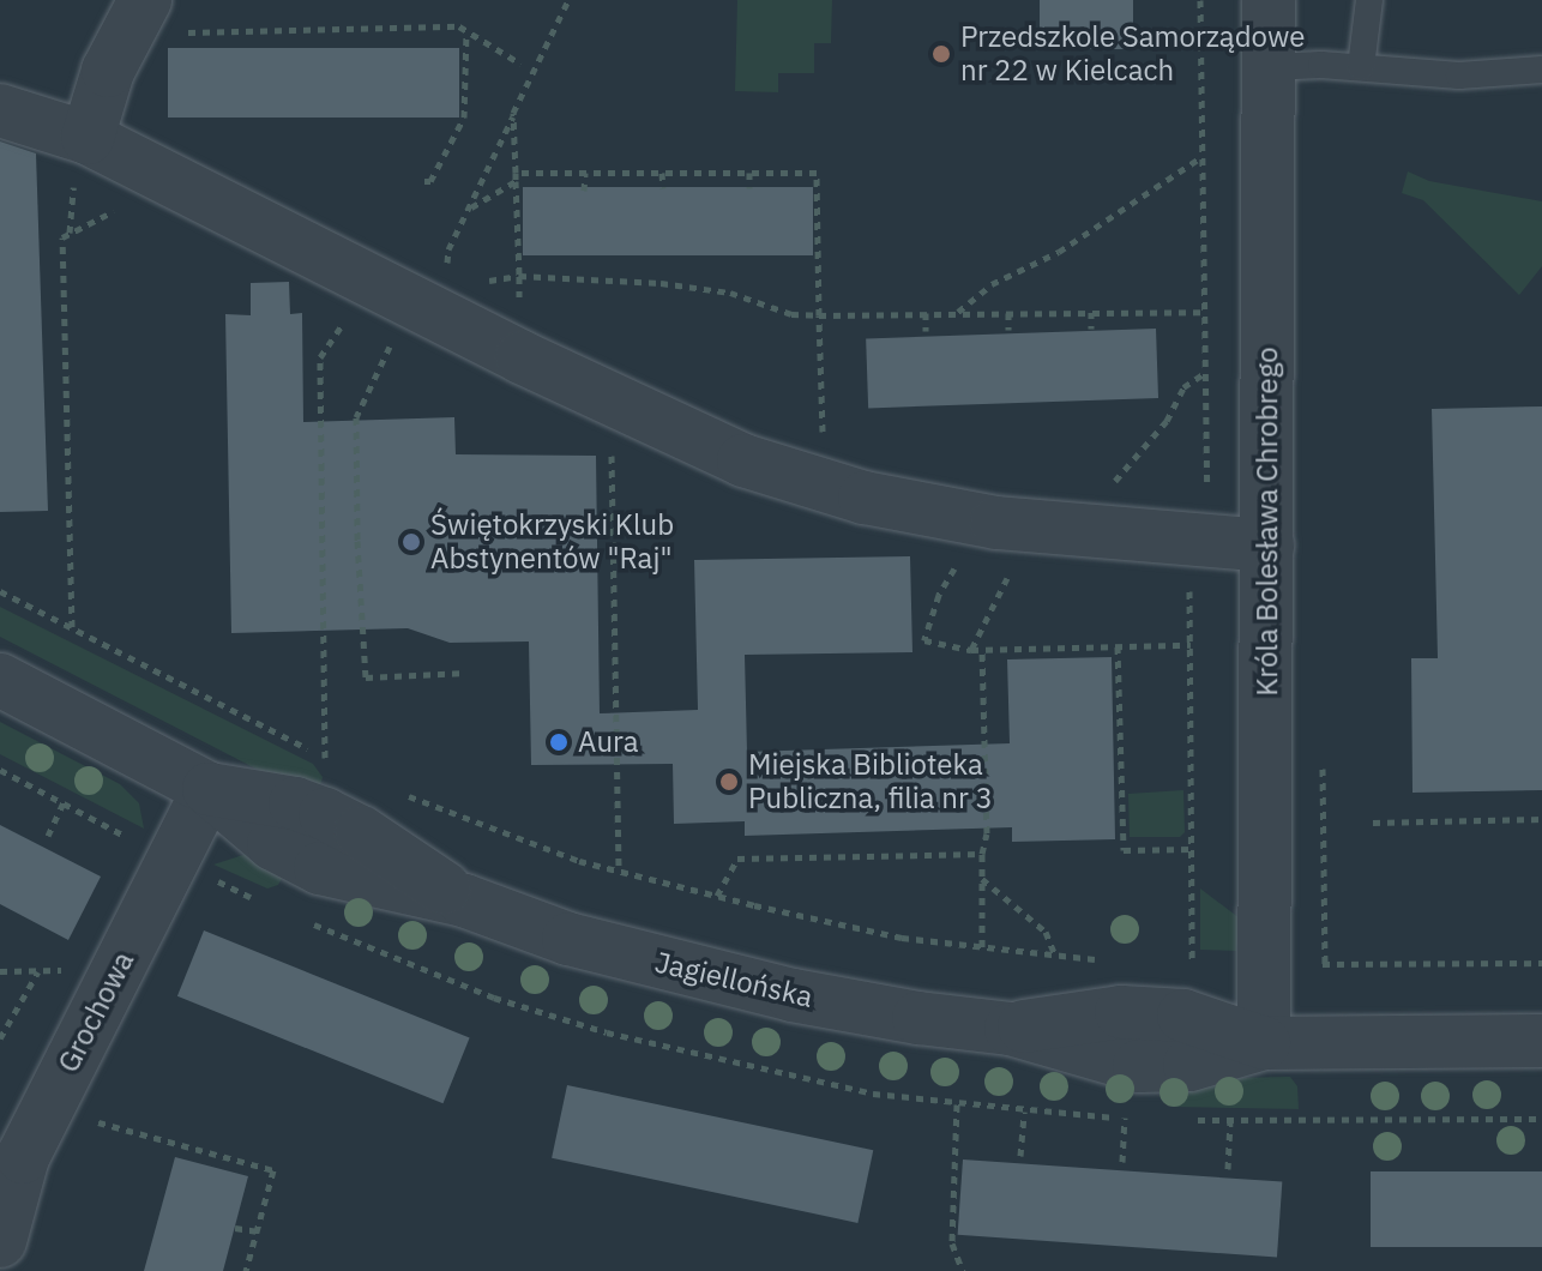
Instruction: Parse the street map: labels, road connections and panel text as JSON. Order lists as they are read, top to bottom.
{
  "streets": {
    "street": ["Króla Bolesława Chrobrego", "Jagiellońska", "Grochowa"]
  },
  "crossings": [
    ["Króla Bolesława Chrobrego", "Jagiellońska"],
    ["Jagiellońska", "Grochowa"]
  ],
  "places": [
    "Przedszkole Samorządowe nr 22 w Kielcach",
    "Świętokrzyski Klub Abstynentów \"Raj\"",
    "Aura",
    "Miejska Biblioteka Publiczna, filia nr 3"
  ]
}
